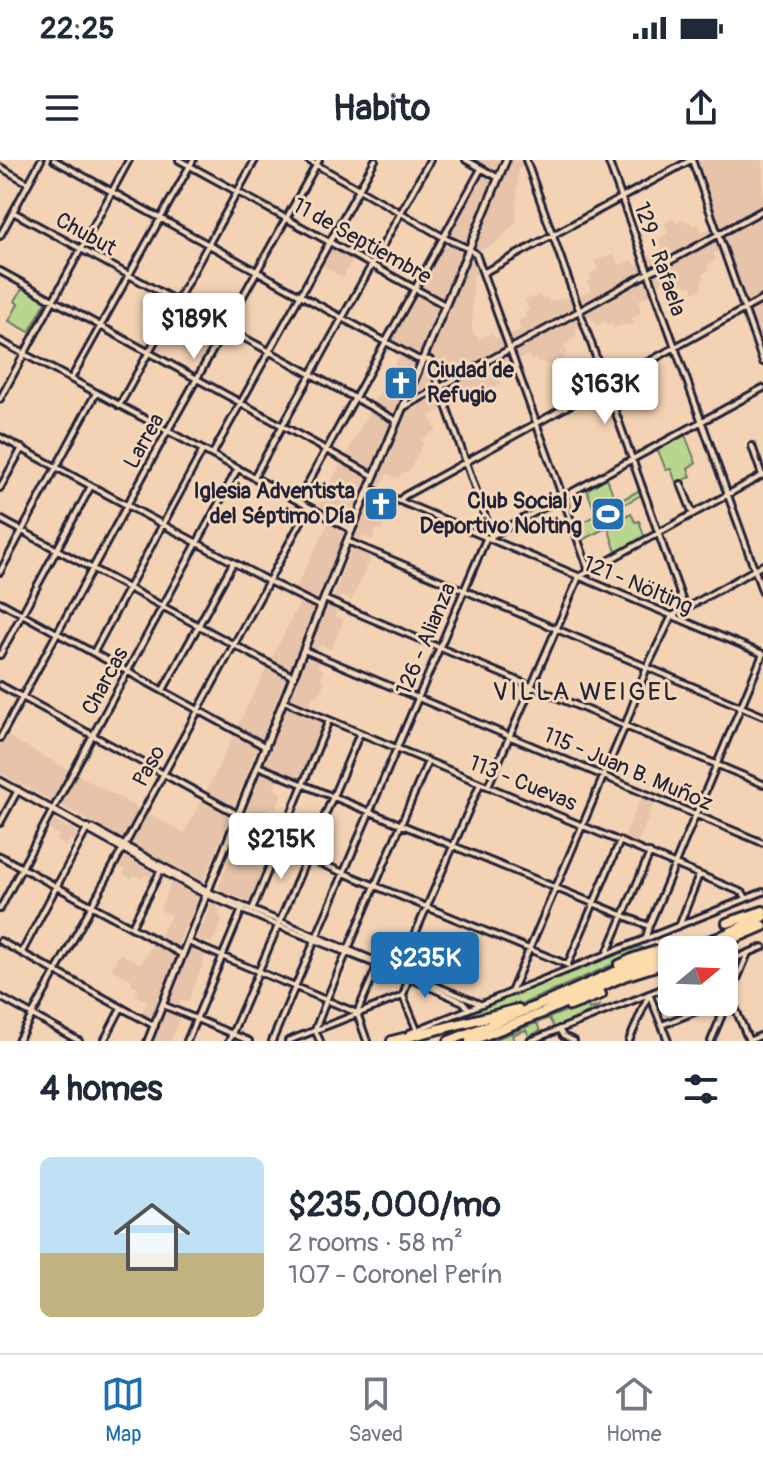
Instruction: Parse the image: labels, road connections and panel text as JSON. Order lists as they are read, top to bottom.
{
  "streets": {
    "street": [
      "Chubut",
      "11 de Septiembre",
      "129 - Rafaela",
      "Larrea",
      "121 - Nölting",
      "126 - Alianza",
      "Charcas",
      "Paso",
      "115 - Juan B. Muñoz",
      "113 - Cuevas"
    ]
  },
  "crossings": [
    ["Chubut", "Larrea"],
    ["11 de Septiembre", "Larrea"],
    ["121 - Nölting", "126 - Alianza"],
    ["126 - Alianza", "115 - Juan B. Muñoz"],
    ["126 - Alianza", "113 - Cuevas"]
  ],
  "districts": ["VILLA WEIGEL"],
  "places": {
    "church": ["Ciudad de Refugio", "Iglesia Adventista del Séptimo Día"],
    "sports": ["Club Social y Deportivo Nolting"]
  },
  "north": "right",
  "page": {
    "status": "22:25",
    "header": "Habito",
    "price": [
      "$189K",
      "$163K",
      "$215K",
      "$235K"
    ],
    "heading": "4 homes",
    "list": [
      {
        "name": "$235,000/mo",
        "note": "2 rooms · 58 m² · 107 - Coronel Perín"
      }
    ],
    "tabs": ["Map", "Saved", "Home"]
  }
}
